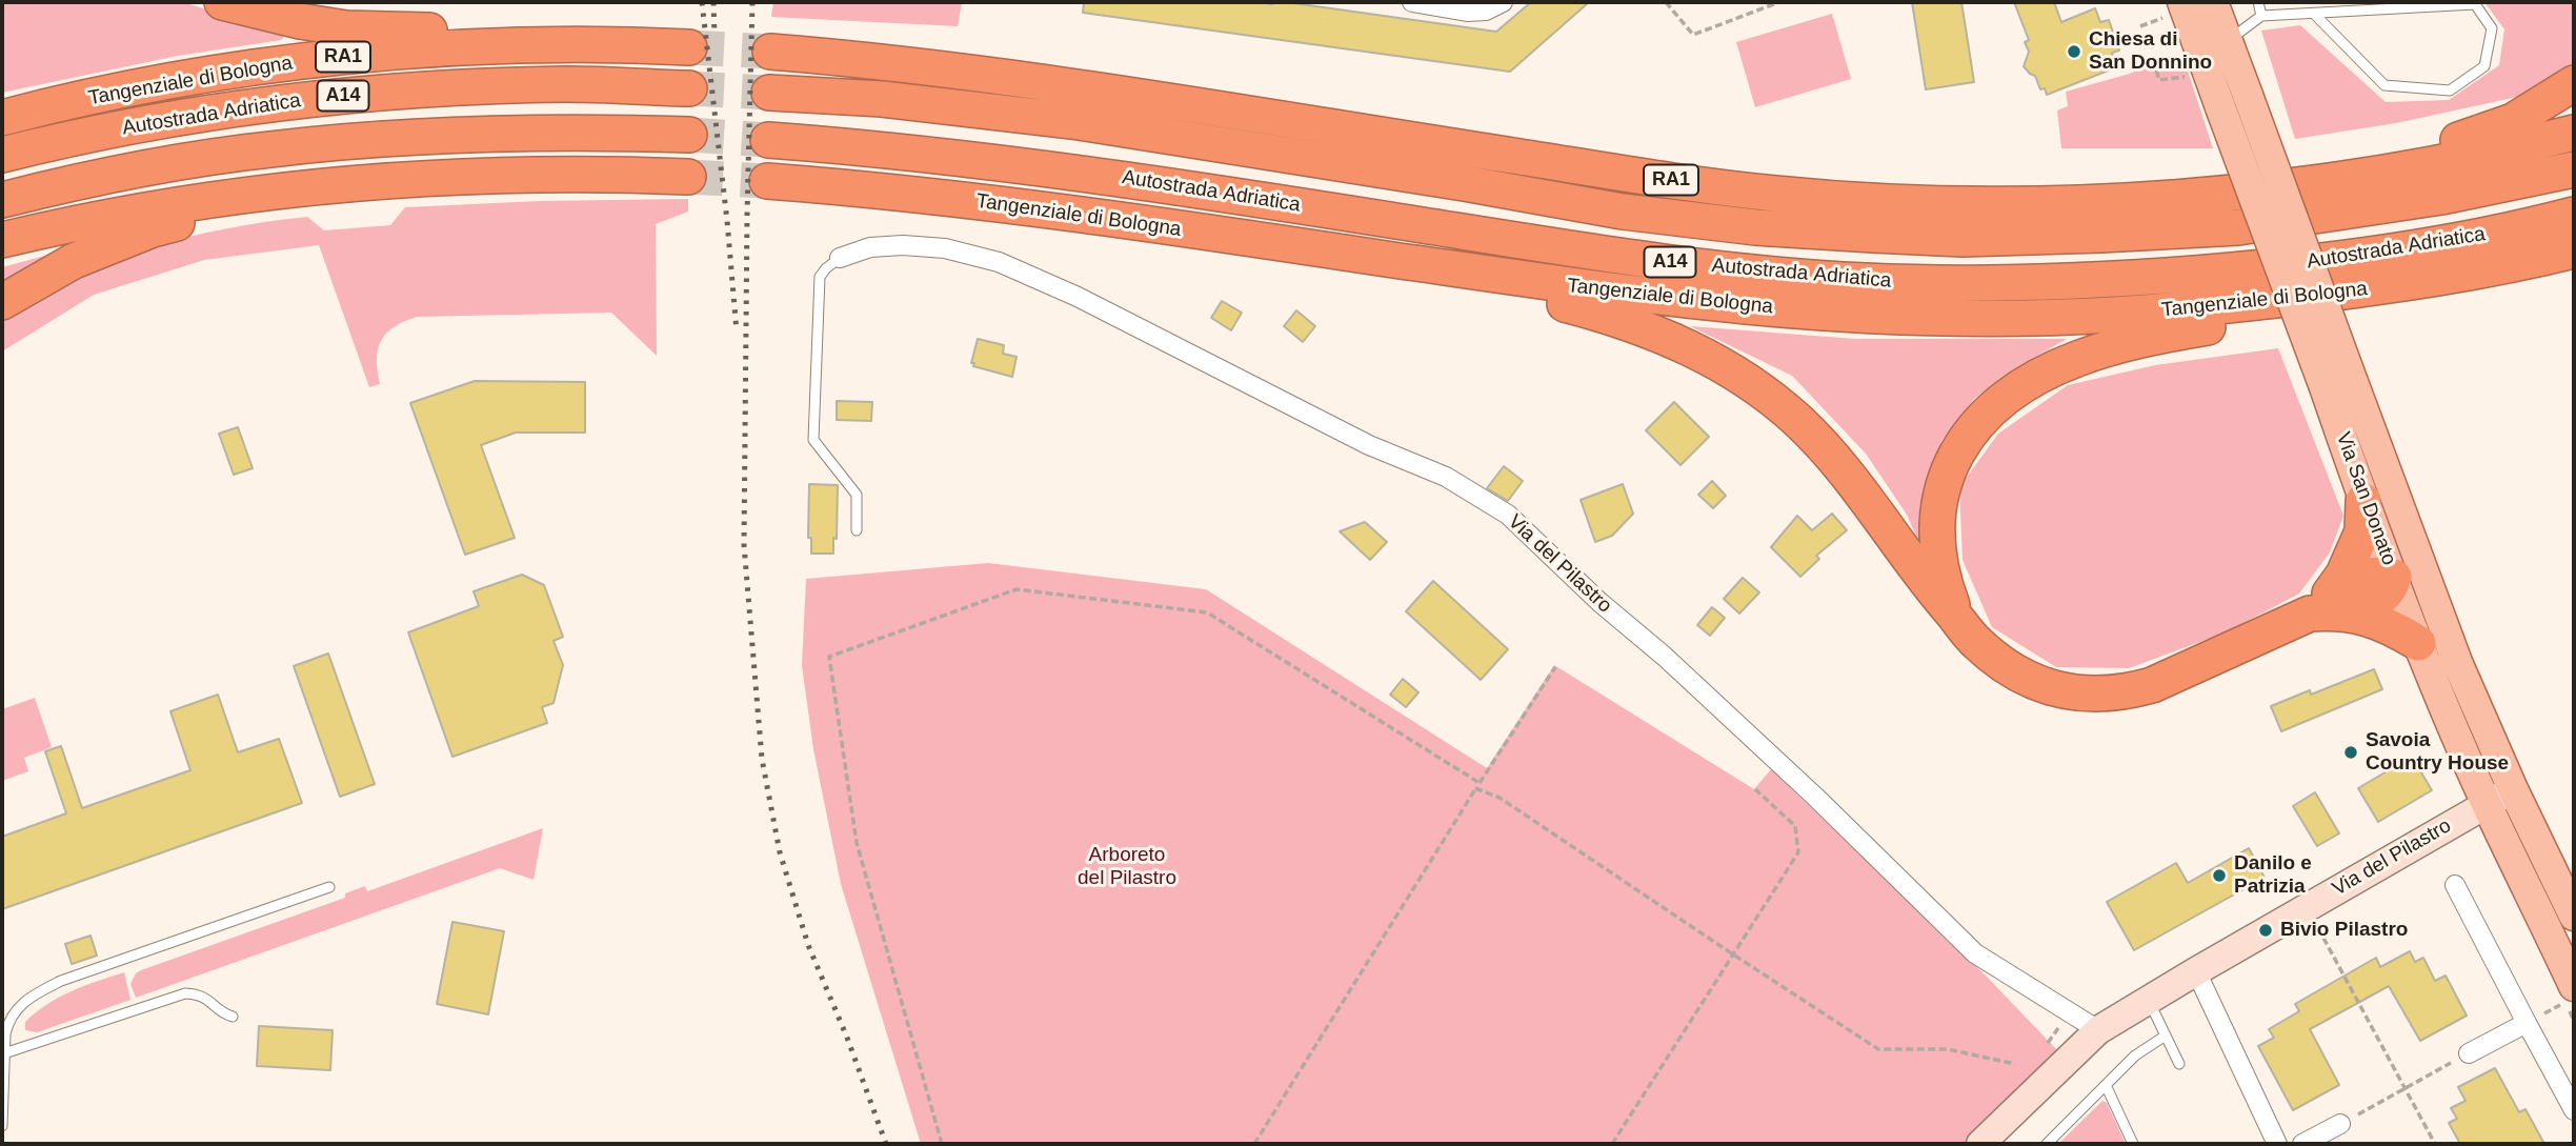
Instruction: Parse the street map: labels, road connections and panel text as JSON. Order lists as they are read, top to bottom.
{
  "streets": {
    "highway": [
      "RA1",
      "Tangenziale di Bologna",
      "A14",
      "Autostrada Adriatica"
    ],
    "main road": ["Via San Donato"],
    "street": ["Via del Pilastro"]
  },
  "crossings": [
    ["Via San Donato", "Via del Pilastro"]
  ],
  "parks": ["Arboreto del Pilastro"],
  "places": [
    "Chiesa di San Donnino",
    "Savoia Country House",
    "Danilo e Patrizia",
    "Bivio Pilastro"
  ]
}
